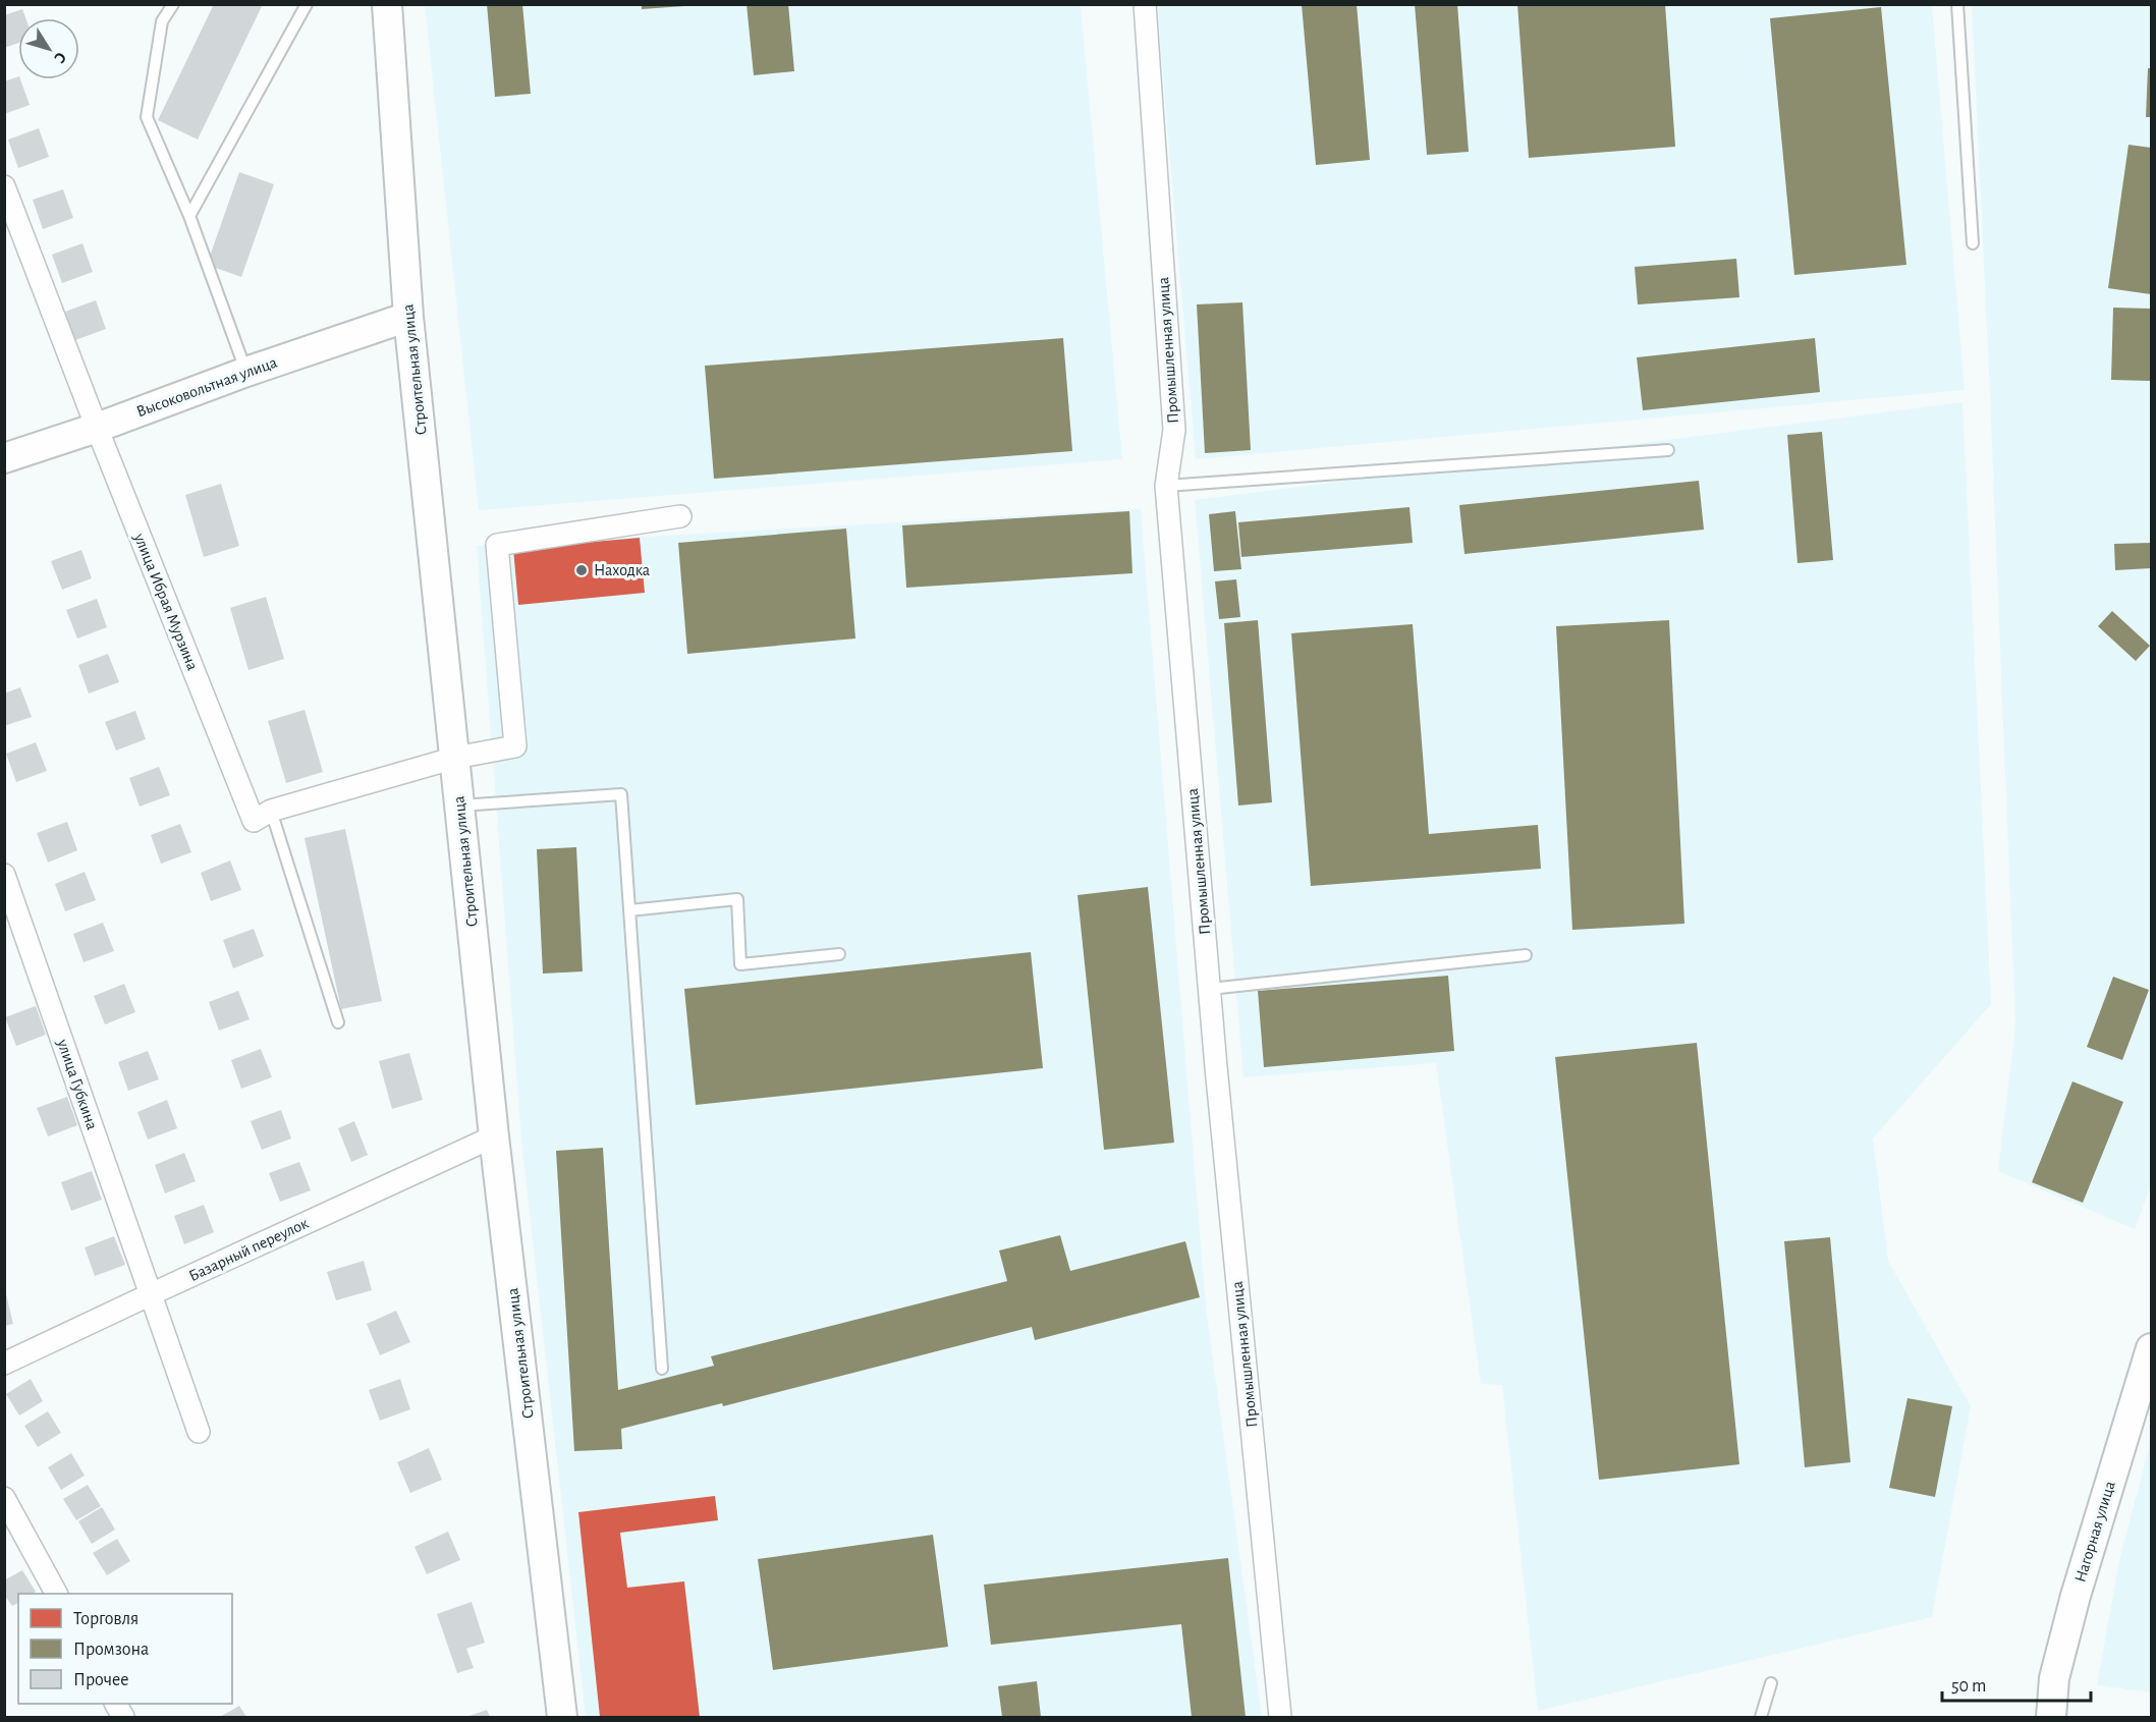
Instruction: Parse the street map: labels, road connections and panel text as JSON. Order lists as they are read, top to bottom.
{
  "streets": {
    "main road": ["Строительная улица", "Высоковольтная улица", "Нагорная улица"],
    "street": [
      "Промышленная улица",
      "улица Ибрая Мурзина",
      "улица Губкина",
      "Базарный переулок"
    ]
  },
  "crossings": [
    ["Строительная улица", "Высоковольтная улица"],
    ["Строительная улица", "улица Ибрая Мурзина"],
    ["Строительная улица", "Базарный переулок"],
    ["Высоковольтная улица", "улица Ибрая Мурзина"],
    ["улица Губкина", "Базарный переулок"]
  ],
  "places": ["Находка"],
  "legend": ["Торговля", "Промзона", "Прочее"],
  "scale_bar": "50 m",
  "north": "bottom right"
}
